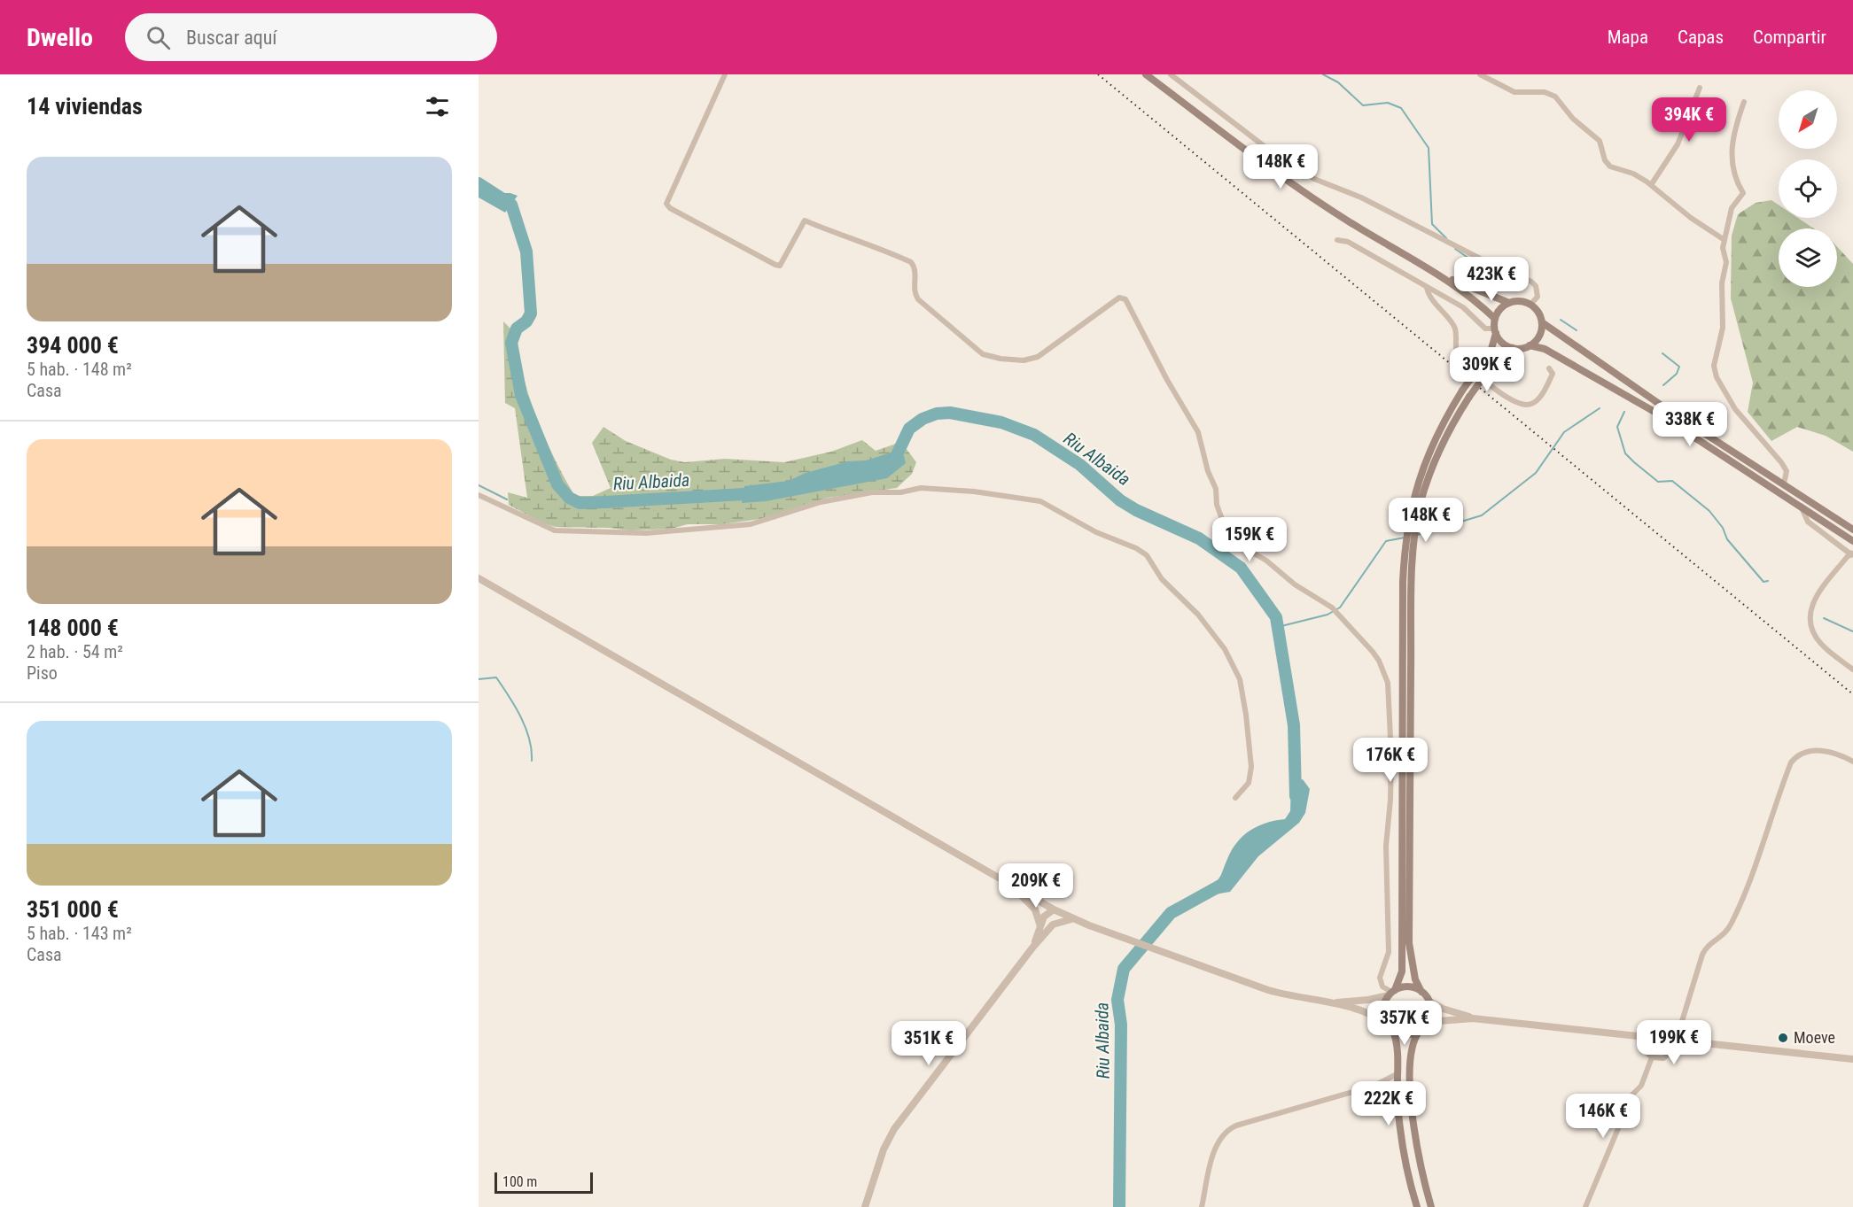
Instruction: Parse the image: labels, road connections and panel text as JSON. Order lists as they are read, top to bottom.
{
  "water": ["Riu Albaida"],
  "places": ["Moeve"],
  "scale_bar": "100 m",
  "north": "bottom left",
  "page": {
    "header": "Dwello",
    "search": "Buscar aquí",
    "nav": ["Mapa", "Capas", "Compartir"],
    "heading": "14 viviendas",
    "price": [
      "394K €",
      "148K €",
      "423K €",
      "309K €",
      "338K €",
      "148K €",
      "159K €",
      "176K €",
      "209K €",
      "357K €",
      "199K €",
      "351K €",
      "222K €",
      "146K €"
    ],
    "list": [
      {
        "name": "394 000 €",
        "note": "5 hab. · 148 m² · Casa"
      },
      {
        "name": "148 000 €",
        "note": "2 hab. · 54 m² · Piso"
      },
      {
        "name": "351 000 €",
        "note": "5 hab. · 143 m² · Casa"
      }
    ],
    "scale": "100 m"
  }
}
